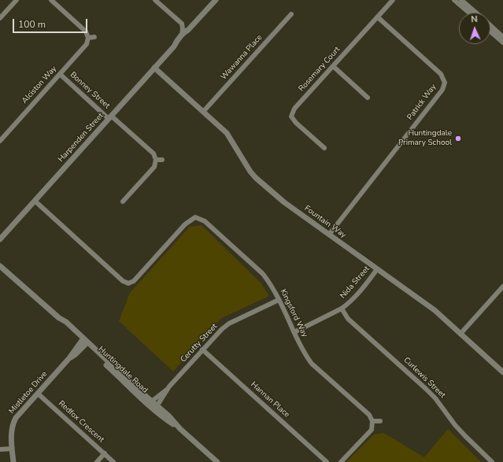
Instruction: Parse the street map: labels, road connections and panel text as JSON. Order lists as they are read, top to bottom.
{
  "streets": {
    "street": [
      "Wawanna Place",
      "Rosemary Court",
      "Alciston Way",
      "Bonney Street",
      "Patrick Way",
      "Harpenden Street",
      "Fountain Way",
      "Nida Street",
      "Kingsford Way",
      "Cerutty Street",
      "Huntingdale Road",
      "Curlewis Street",
      "Mistletoe Drive",
      "Hannan Place",
      "Redfox Crescent"
    ]
  },
  "crossings": [
    ["Wawanna Place", "Fountain Way"],
    ["Rosemary Court", "Patrick Way"],
    ["Alciston Way", "Bonney Street"],
    ["Bonney Street", "Harpenden Street"],
    ["Patrick Way", "Fountain Way"],
    ["Harpenden Street", "Fountain Way"],
    ["Harpenden Street", "Kingsford Way"],
    ["Fountain Way", "Nida Street"],
    ["Nida Street", "Kingsford Way"],
    ["Nida Street", "Curlewis Street"],
    ["Kingsford Way", "Cerutty Street"],
    ["Cerutty Street", "Huntingdale Road"],
    ["Cerutty Street", "Hannan Place"],
    ["Huntingdale Road", "Mistletoe Drive"],
    ["Mistletoe Drive", "Redfox Crescent"]
  ],
  "places": ["Huntingdale Primary School"],
  "scale_bar": "100 m",
  "north": "top"
}
